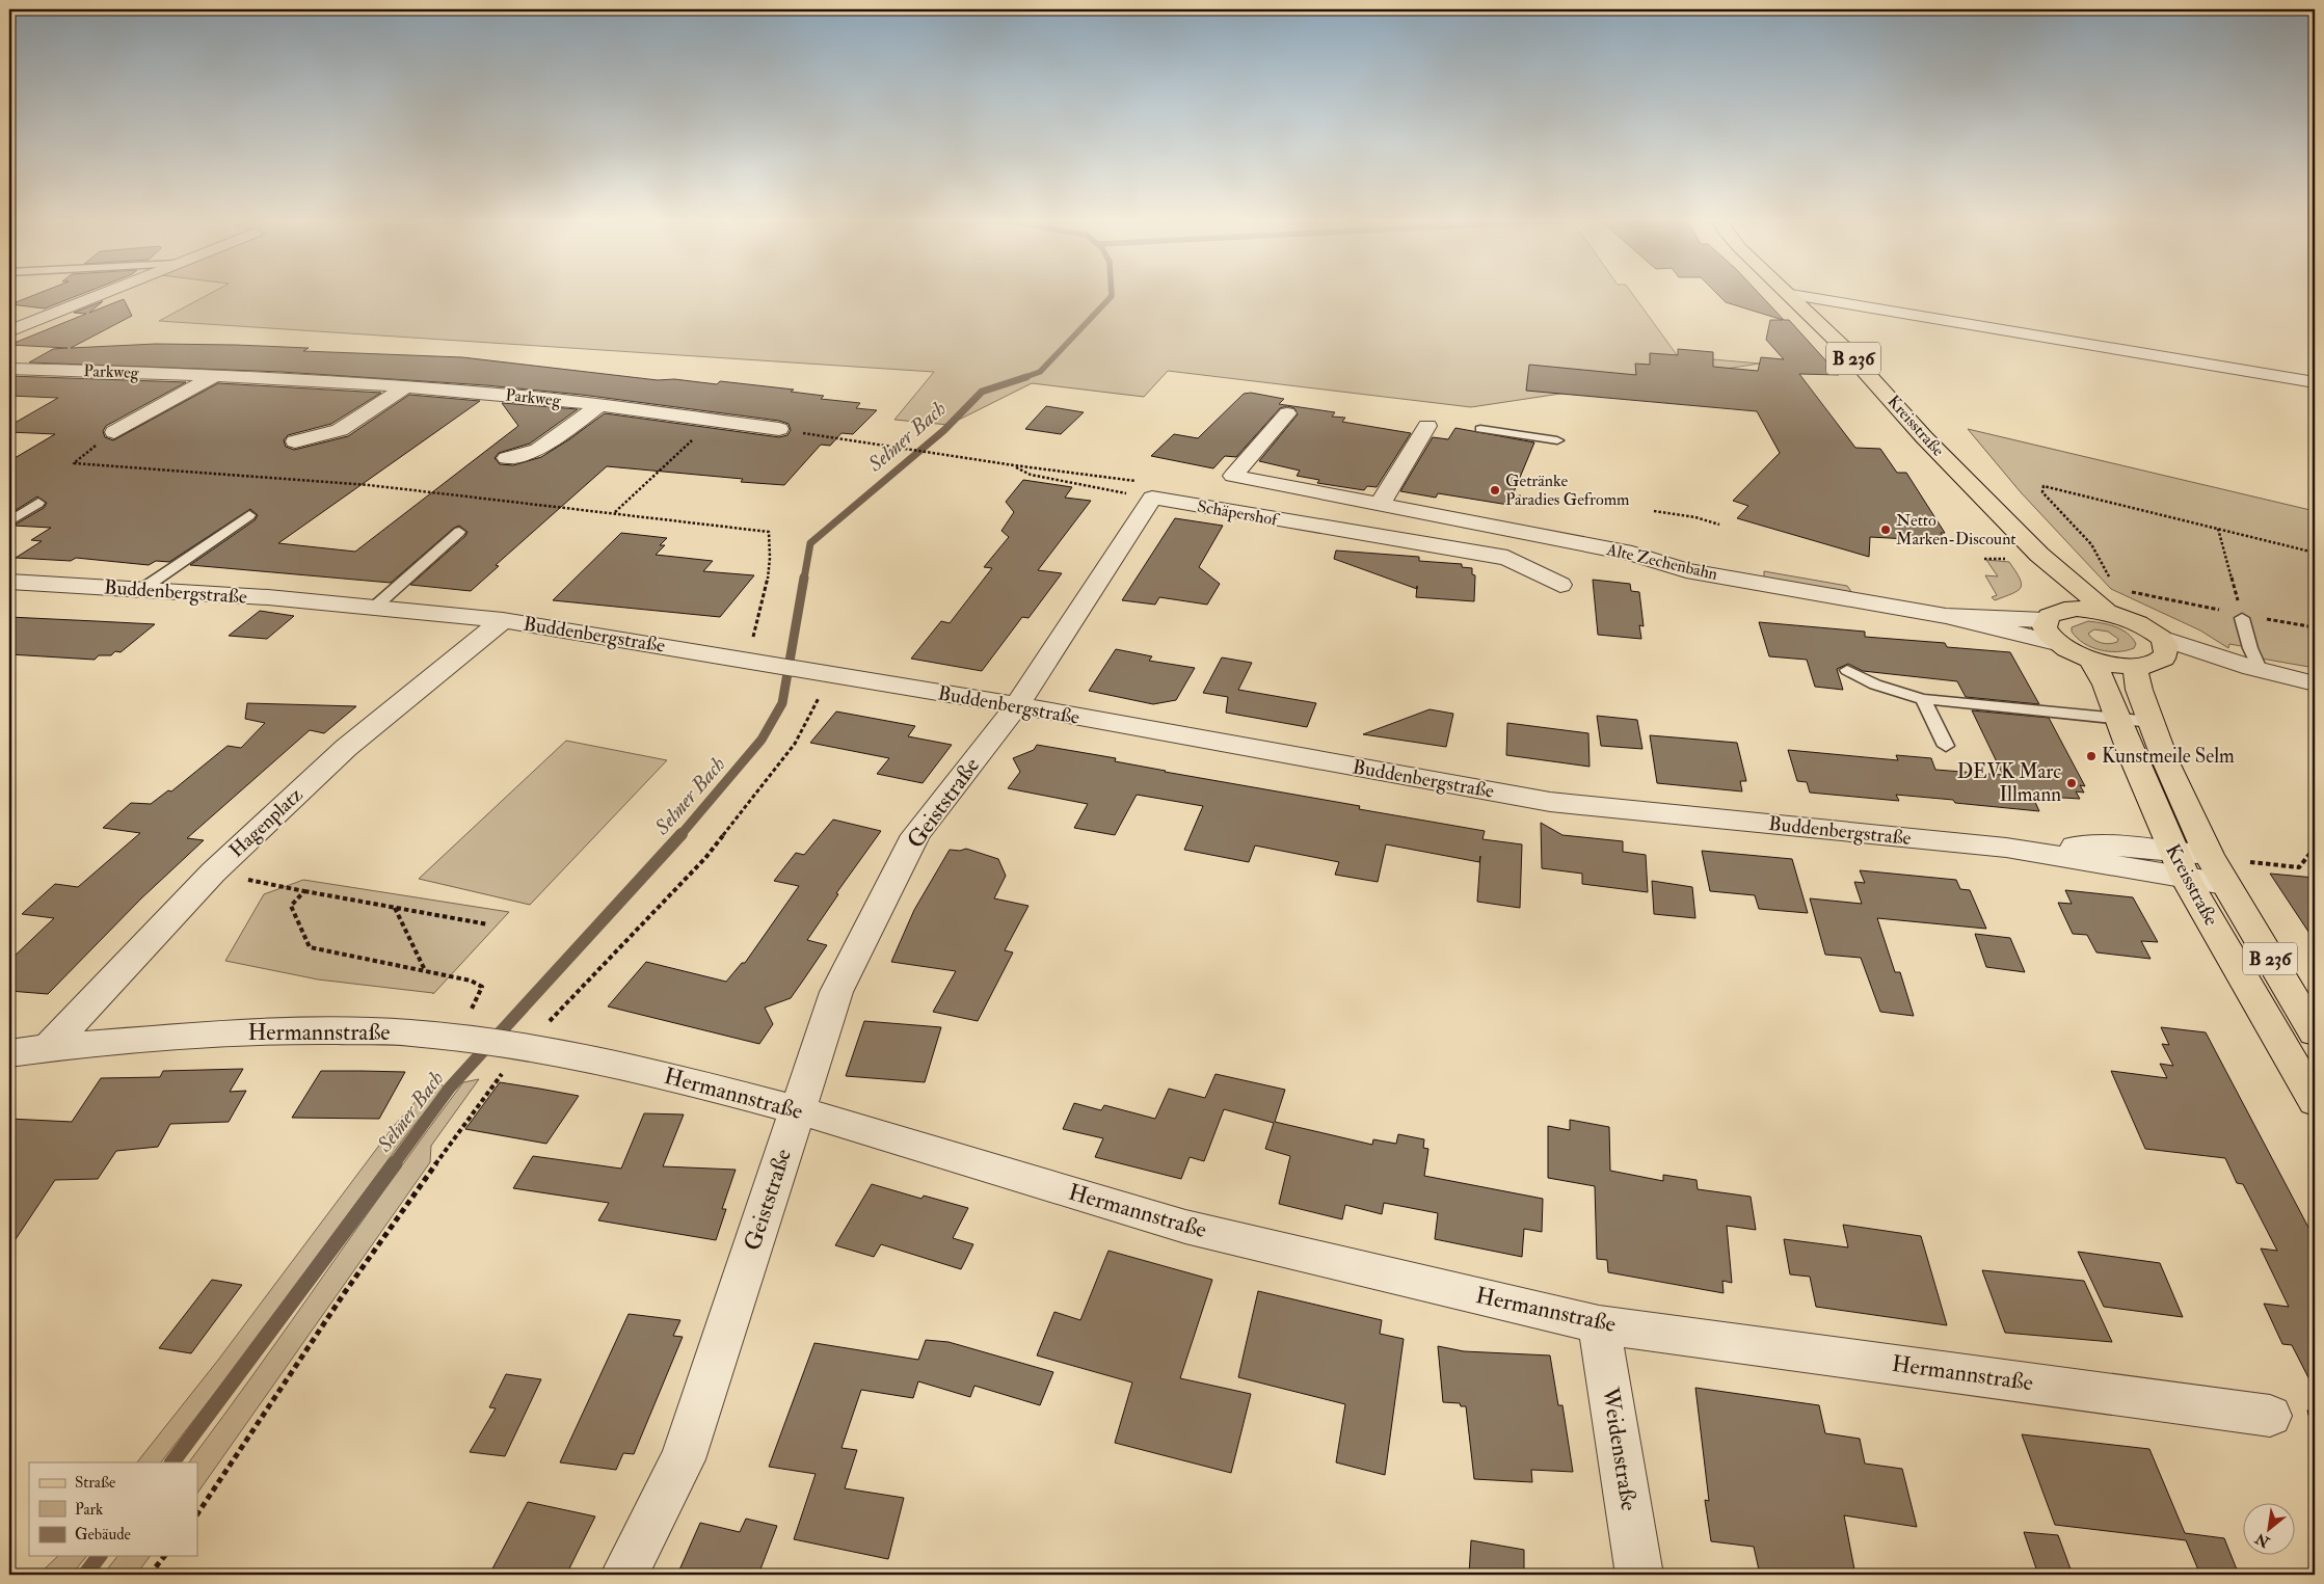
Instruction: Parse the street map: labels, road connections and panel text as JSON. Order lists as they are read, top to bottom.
{
  "streets": {
    "main road": ["B 236", "Kreisstraße"],
    "street": [
      "Parkweg",
      "Schäpershof",
      "Alte Zechenbahn",
      "Buddenbergstraße",
      "Geiststraße",
      "Hagenplatz",
      "Hermannstraße",
      "Weidenstraße"
    ]
  },
  "crossings": [
    ["Kreisstraße", "Alte Zechenbahn"],
    ["Kreisstraße", "Buddenbergstraße"],
    ["Buddenbergstraße", "Geiststraße"],
    ["Buddenbergstraße", "Hagenplatz"],
    ["Geiststraße", "Hermannstraße"],
    ["Hagenplatz", "Hermannstraße"],
    ["Hermannstraße", "Weidenstraße"]
  ],
  "water": ["Selmer Bach"],
  "places": [
    "Getränke Paradies Gefromm",
    "Netto Marken-Discount",
    "Kunstmeile Selm",
    "DEVK Marc Illmann"
  ],
  "legend": ["Straße", "Park", "Gebäude"],
  "north": "bottom left"
}
